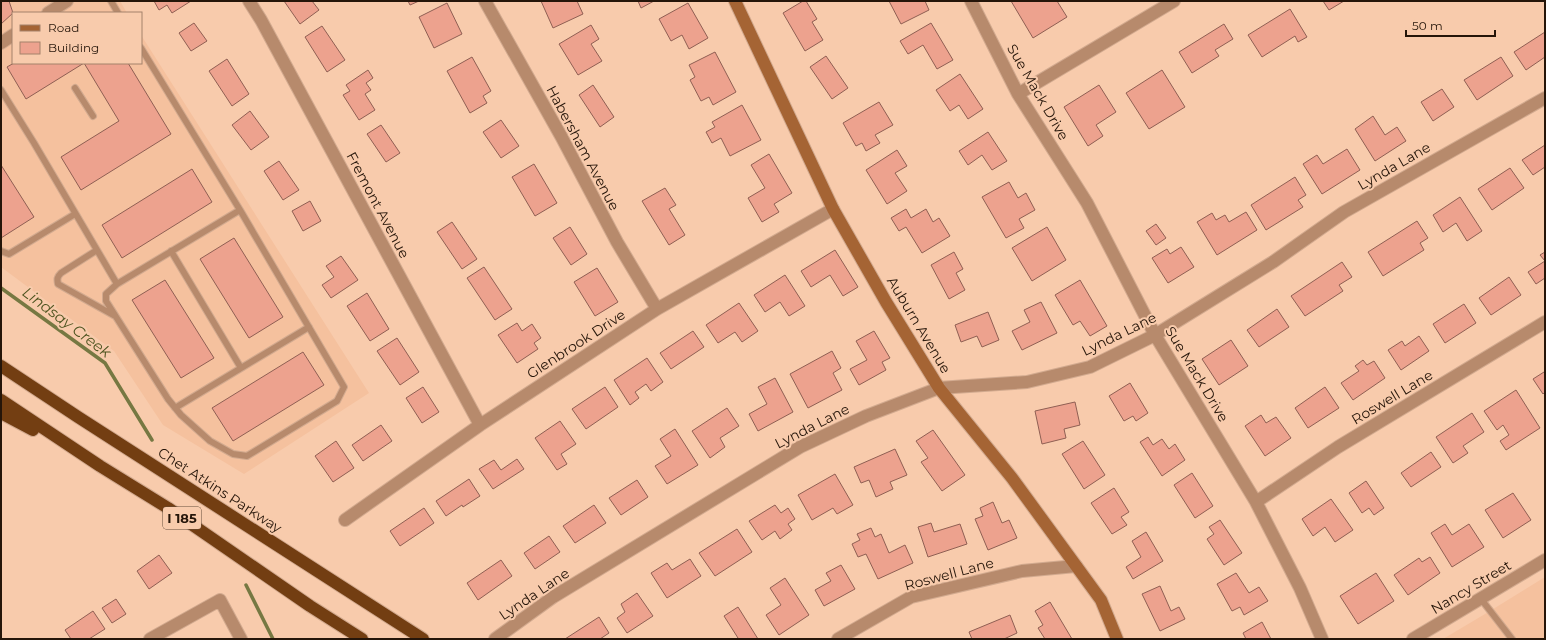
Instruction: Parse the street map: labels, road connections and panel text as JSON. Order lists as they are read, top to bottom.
{
  "streets": {
    "highway": ["Chet Atkins Parkway", "I 185"],
    "street": [
      "Sue Mack Drive",
      "Habersham Avenue",
      "Lynda Lane",
      "Fremont Avenue",
      "Auburn Avenue",
      "Glenbrook Drive",
      "Roswell Lane",
      "Nancy Street"
    ]
  },
  "crossings": [
    ["Sue Mack Drive", "Lynda Lane"],
    ["Sue Mack Drive", "Roswell Lane"],
    ["Habersham Avenue", "Glenbrook Drive"],
    ["Lynda Lane", "Auburn Avenue"],
    ["Fremont Avenue", "Glenbrook Drive"],
    ["Auburn Avenue", "Glenbrook Drive"],
    ["Auburn Avenue", "Roswell Lane"]
  ],
  "water": ["Lindsay Creek"],
  "legend": ["Road", "Building"],
  "scale_bar": "50 m"
}
